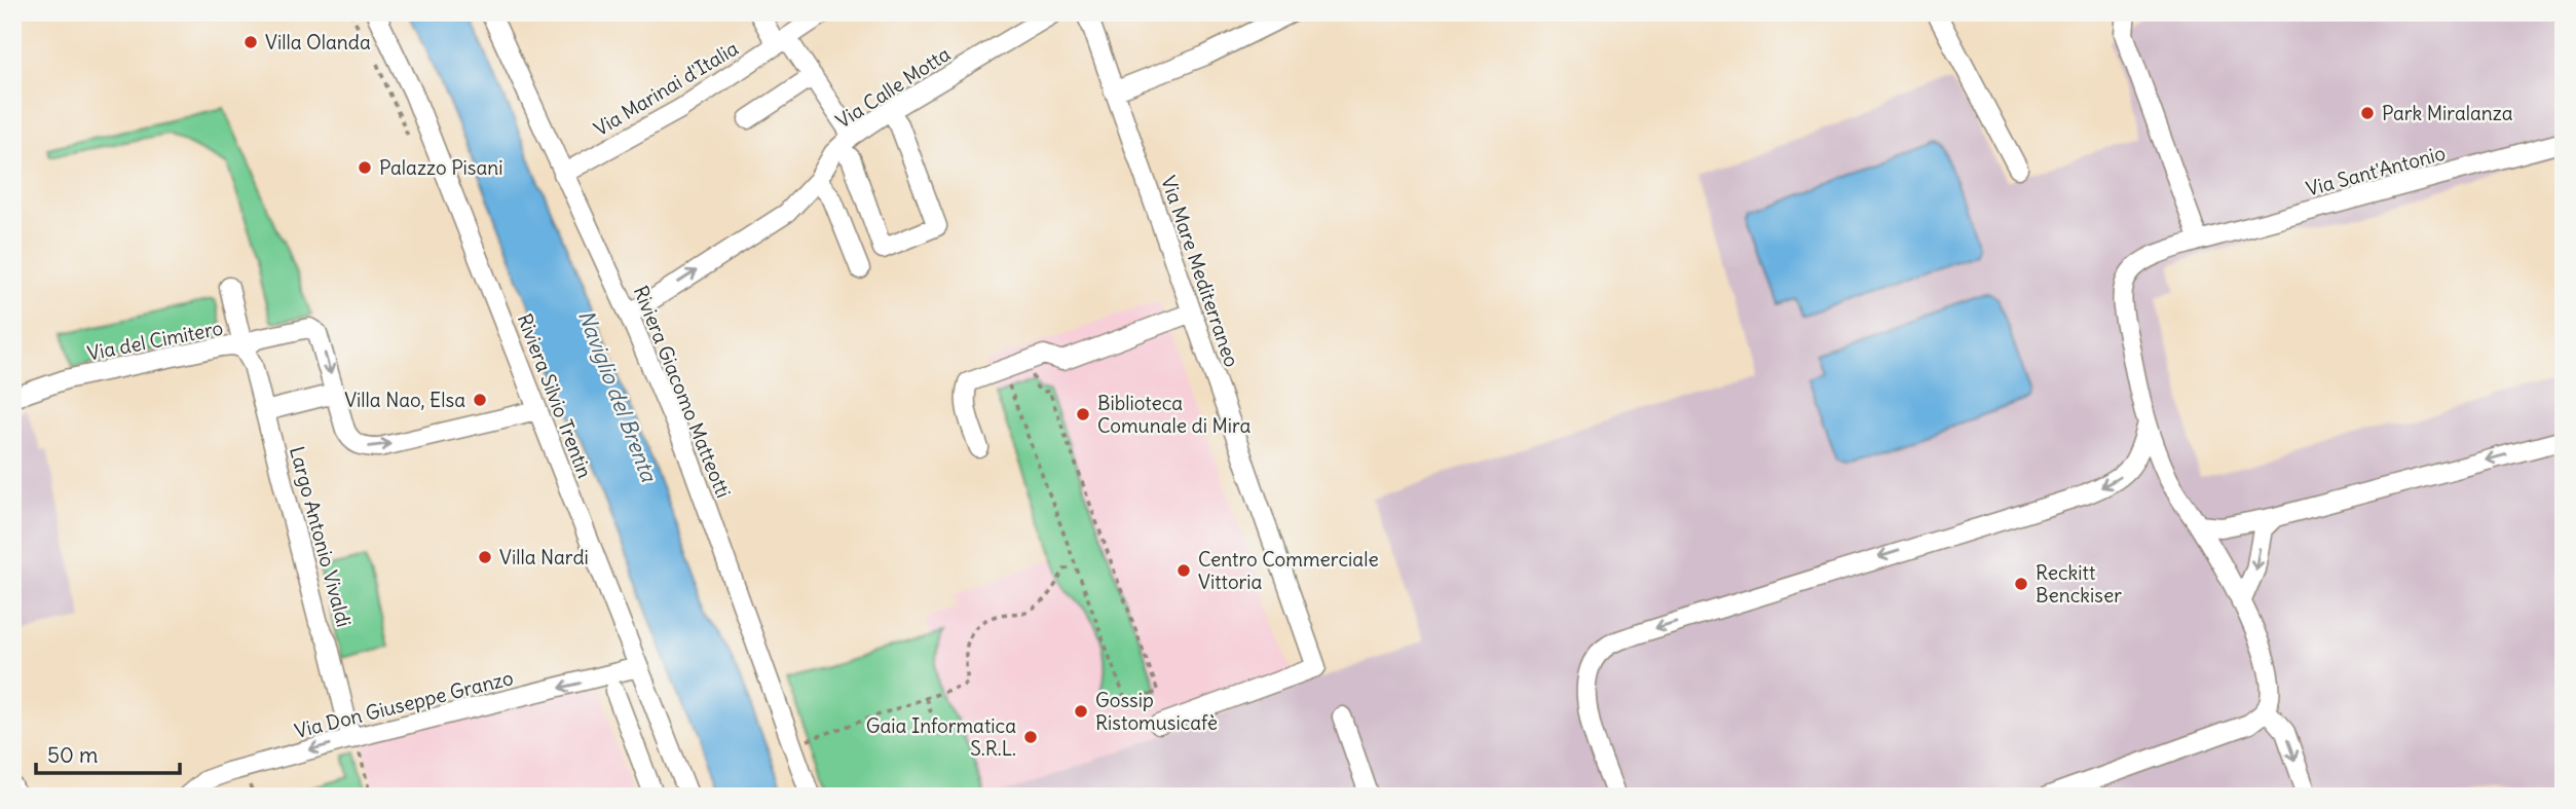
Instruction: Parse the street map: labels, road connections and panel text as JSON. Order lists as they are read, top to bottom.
{
  "streets": {
    "street": [
      "Via Calle Motta",
      "Via Marinai d'Italia",
      "Via Sant'Antonio",
      "Via Mare Mediterraneo",
      "Via del Cimitero",
      "Riviera Giacomo Matteotti",
      "Riviera Silvio Trentin",
      "Largo Antonio Vivaldi",
      "Via Don Giuseppe Granzo"
    ]
  },
  "crossings": [
    ["Via Calle Motta", "Riviera Giacomo Matteotti"],
    ["Via Marinai d'Italia", "Riviera Giacomo Matteotti"],
    ["Via del Cimitero", "Riviera Silvio Trentin"],
    ["Via del Cimitero", "Largo Antonio Vivaldi"],
    ["Riviera Silvio Trentin", "Via Don Giuseppe Granzo"],
    ["Largo Antonio Vivaldi", "Via Don Giuseppe Granzo"]
  ],
  "one_way": ["Via Calle Motta", "Via Don Giuseppe Granzo"],
  "water": ["Naviglio del Brenta"],
  "places": [
    "Villa Olanda",
    "Park Miralanza",
    "Palazzo Pisani",
    "Villa Nao, Elsa",
    "Biblioteca Comunale di Mira",
    "Villa Nardi",
    "Centro Commerciale Vittoria",
    "Reckitt Benckiser",
    "Gossip Ristomusicafè",
    "Gaia Informatica S.R.L."
  ],
  "scale_bar": "50 m"
}
